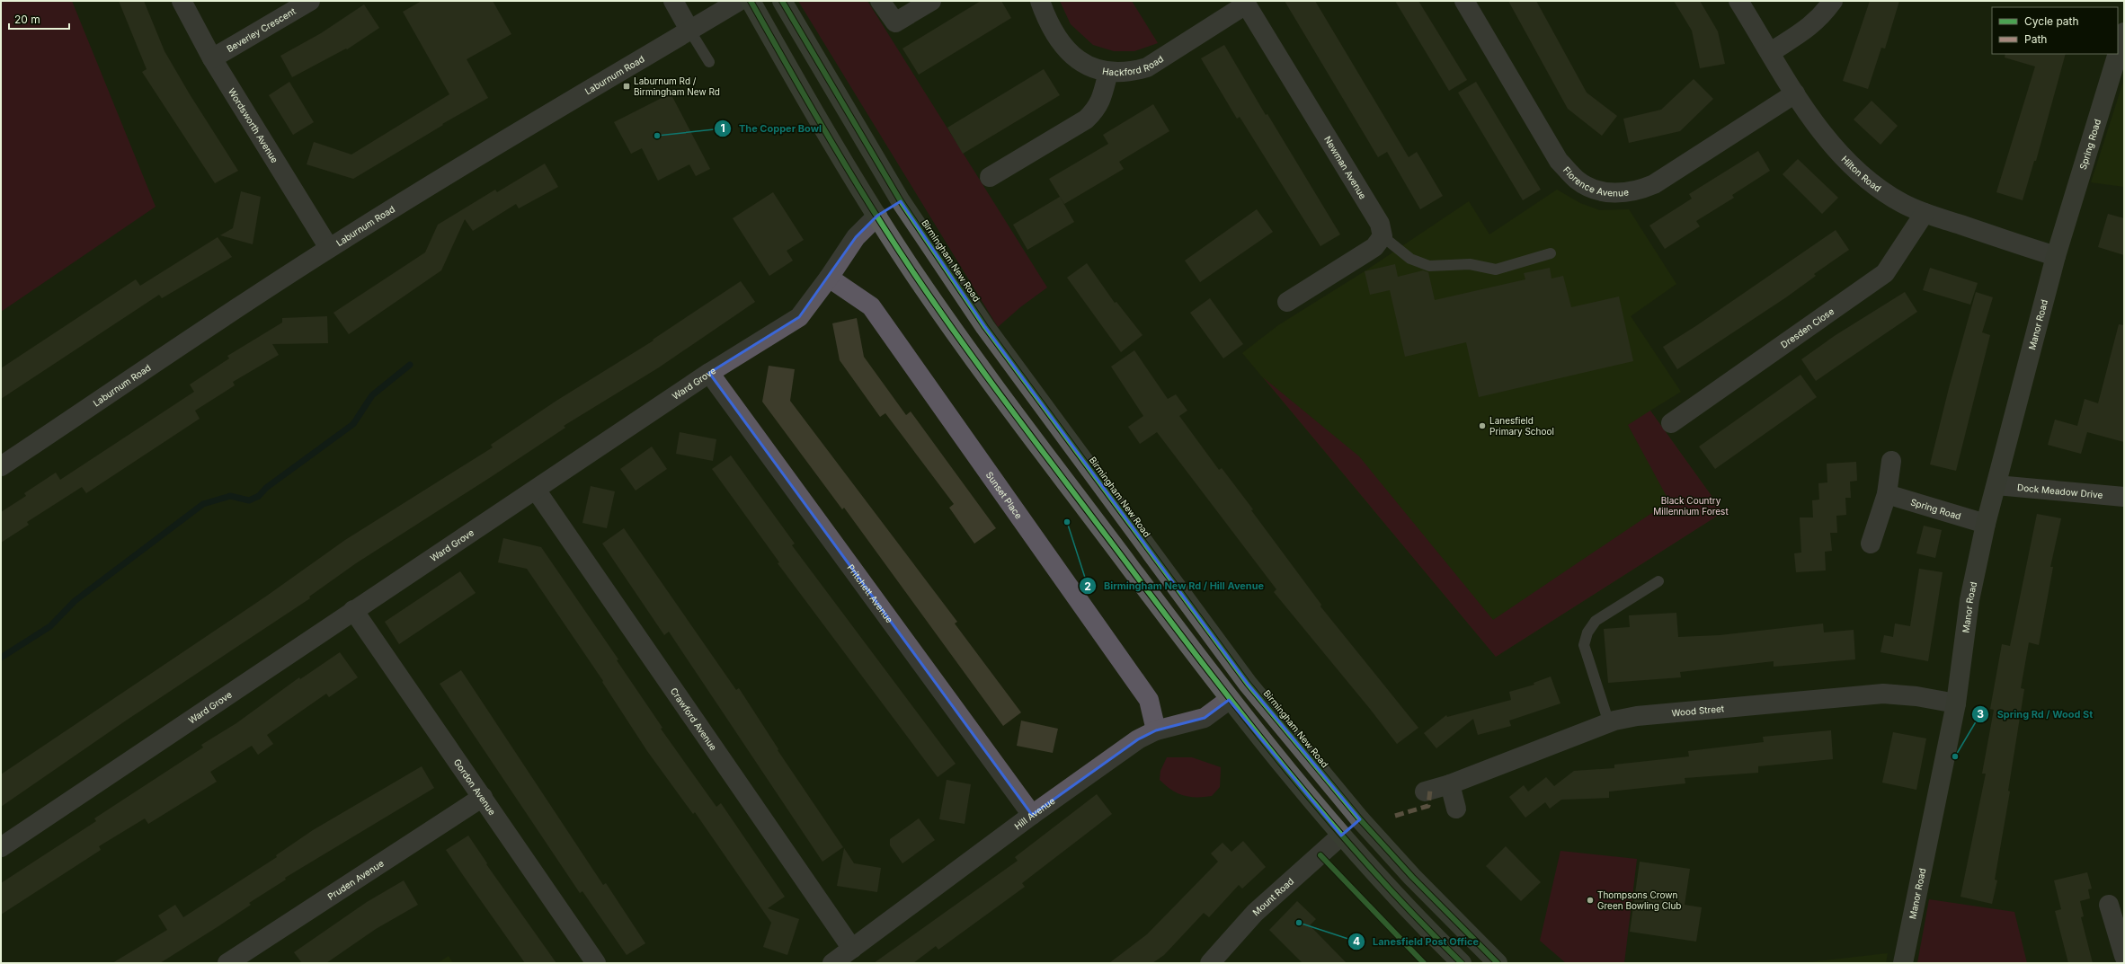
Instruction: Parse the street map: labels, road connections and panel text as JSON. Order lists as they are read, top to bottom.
{
  "streets": {
    "highway": ["Birmingham New Road"],
    "main road": ["Spring Road", "Manor Road"],
    "street": [
      "Beverley Crescent",
      "Hackford Road",
      "Laburnum Road",
      "Wordsworth Avenue",
      "Newman Avenue",
      "Hilton Road",
      "Florence Avenue",
      "Dresden Close",
      "Ward Grove",
      "Dock Meadow Drive",
      "Sunset Place",
      "Pritchett Avenue",
      "Wood Street",
      "Crawford Avenue",
      "Gordon Avenue",
      "Hill Avenue",
      "Pruden Avenue",
      "Mount Road"
    ]
  },
  "crossings": [
    ["Beverley Crescent", "Wordsworth Avenue"],
    ["Hackford Road", "Newman Avenue"],
    ["Laburnum Road", "Wordsworth Avenue"],
    ["Spring Road", "Hilton Road"],
    ["Spring Road", "Manor Road"],
    ["Hilton Road", "Florence Avenue"],
    ["Hilton Road", "Manor Road"],
    ["Hilton Road", "Dresden Close"],
    ["Manor Road", "Dock Meadow Drive"],
    ["Manor Road", "Wood Street"],
    ["Ward Grove", "Sunset Place"],
    ["Ward Grove", "Pritchett Avenue"],
    ["Ward Grove", "Crawford Avenue"],
    ["Ward Grove", "Gordon Avenue"],
    ["Sunset Place", "Hill Avenue"],
    ["Pritchett Avenue", "Hill Avenue"],
    ["Crawford Avenue", "Hill Avenue"],
    ["Gordon Avenue", "Pruden Avenue"]
  ],
  "parks": ["Black Country Millennium Forest"],
  "places": {
    "transit": ["Laburnum Rd / Birmingham New Rd"],
    "other": [
      "The Copper Bowl",
      "Lanesfield Primary School",
      "Birmingham New Rd / Hill Avenue",
      "Spring Rd / Wood St",
      "Thompsons Crown Green Bowling Club",
      "Lanesfield Post Office"
    ]
  },
  "legend": ["Cycle path", "Path"],
  "scale_bar": "20 m"
}
